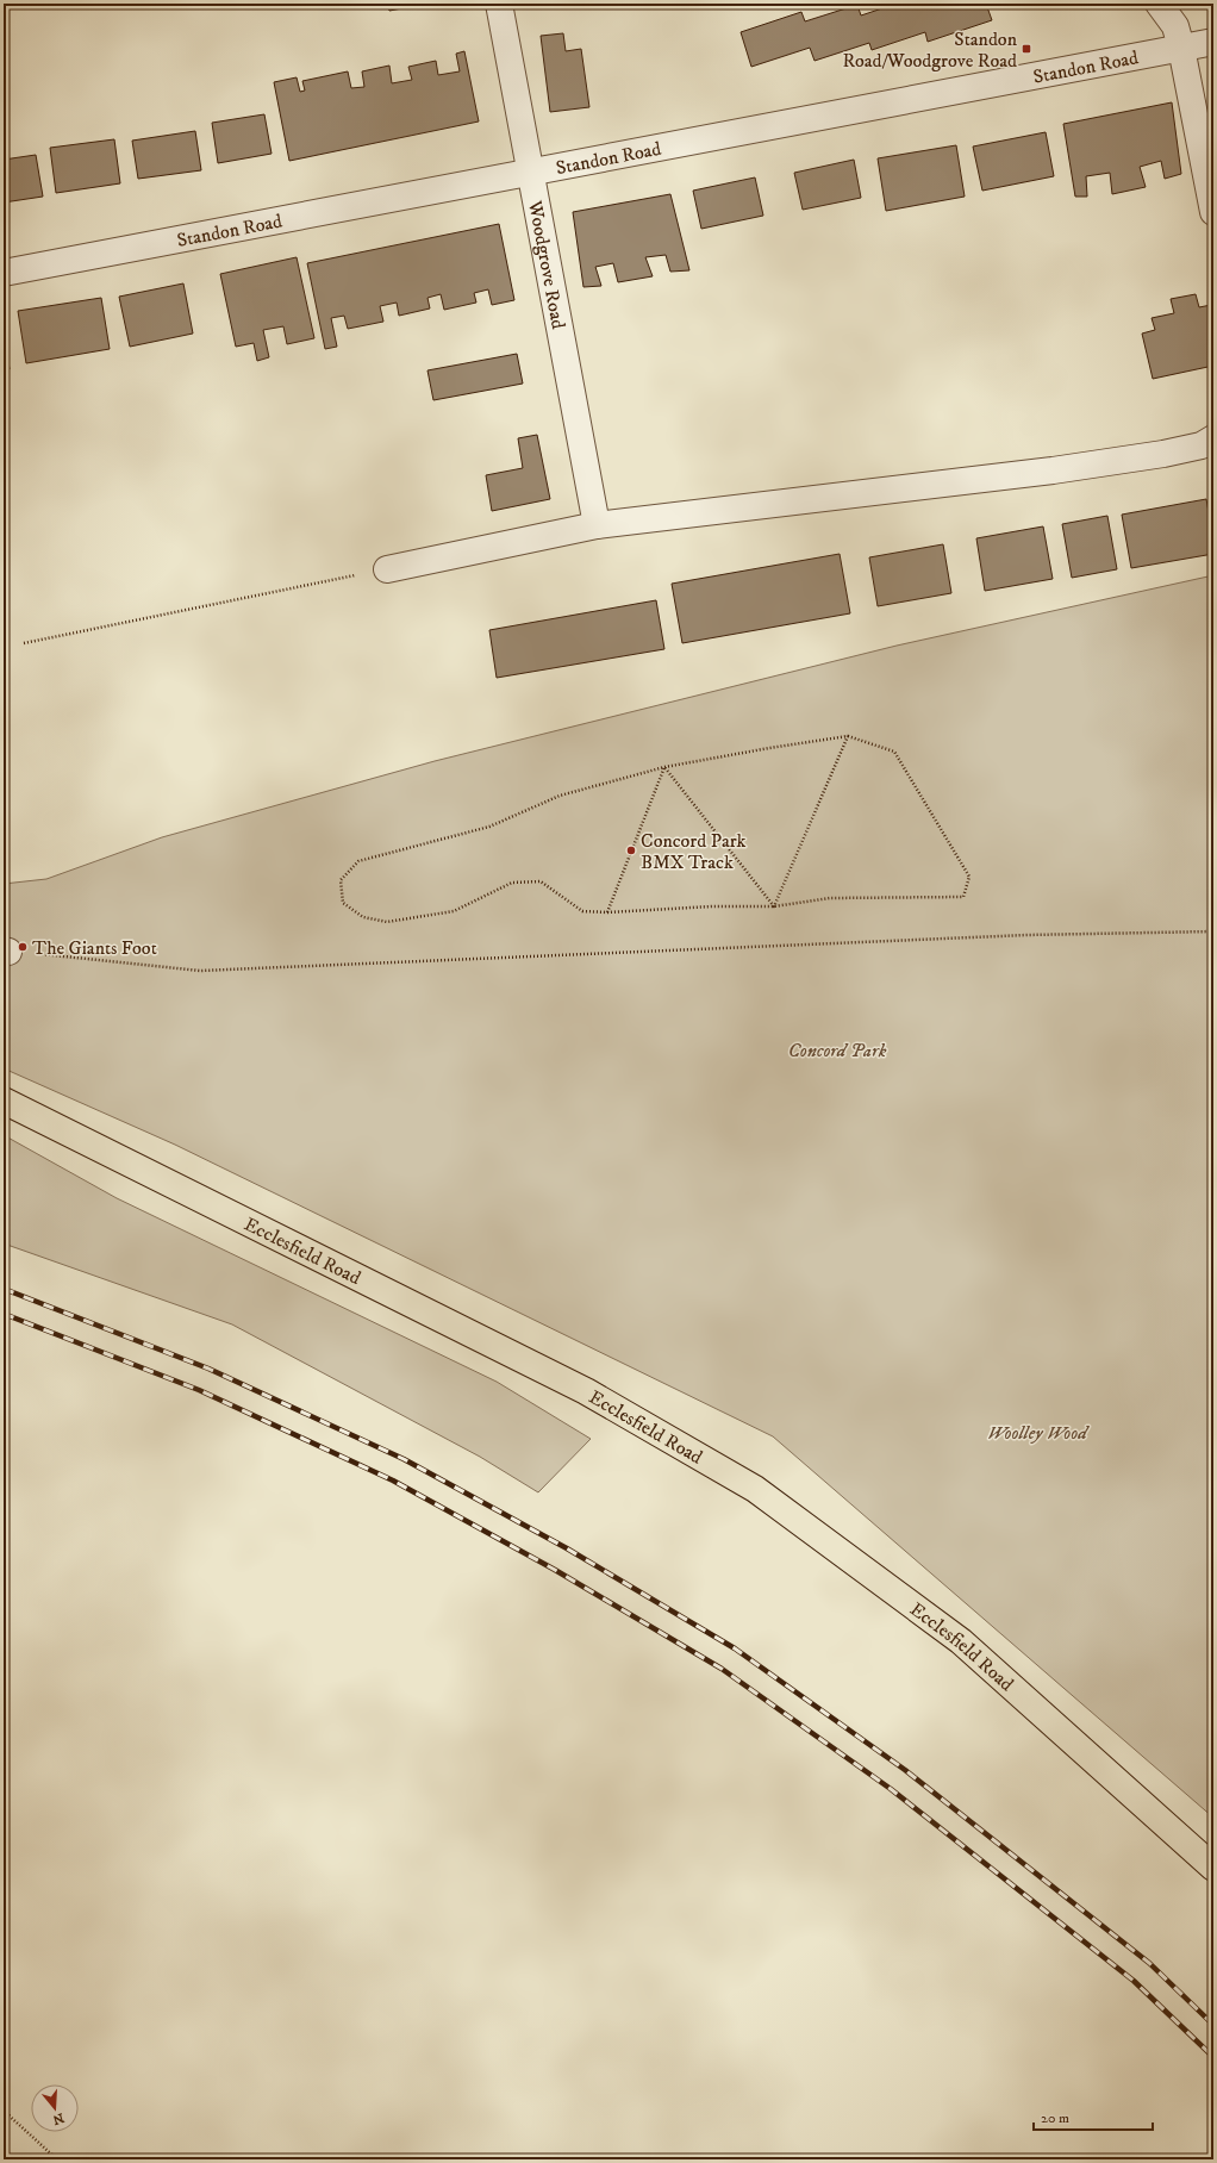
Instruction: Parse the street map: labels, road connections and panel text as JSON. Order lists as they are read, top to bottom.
{
  "streets": {
    "main road": ["Ecclesfield Road"],
    "street": ["Standon Road", "Woodgrove Road"]
  },
  "crossings": [
    ["Standon Road", "Woodgrove Road"]
  ],
  "parks": ["Concord Park", "Woolley Wood"],
  "places": {
    "transit": ["Standon Road/Woodgrove Road"],
    "other": ["Concord Park BMX Track", "The Giants Foot"]
  },
  "scale_bar": "20 m",
  "north": "bottom"
}
